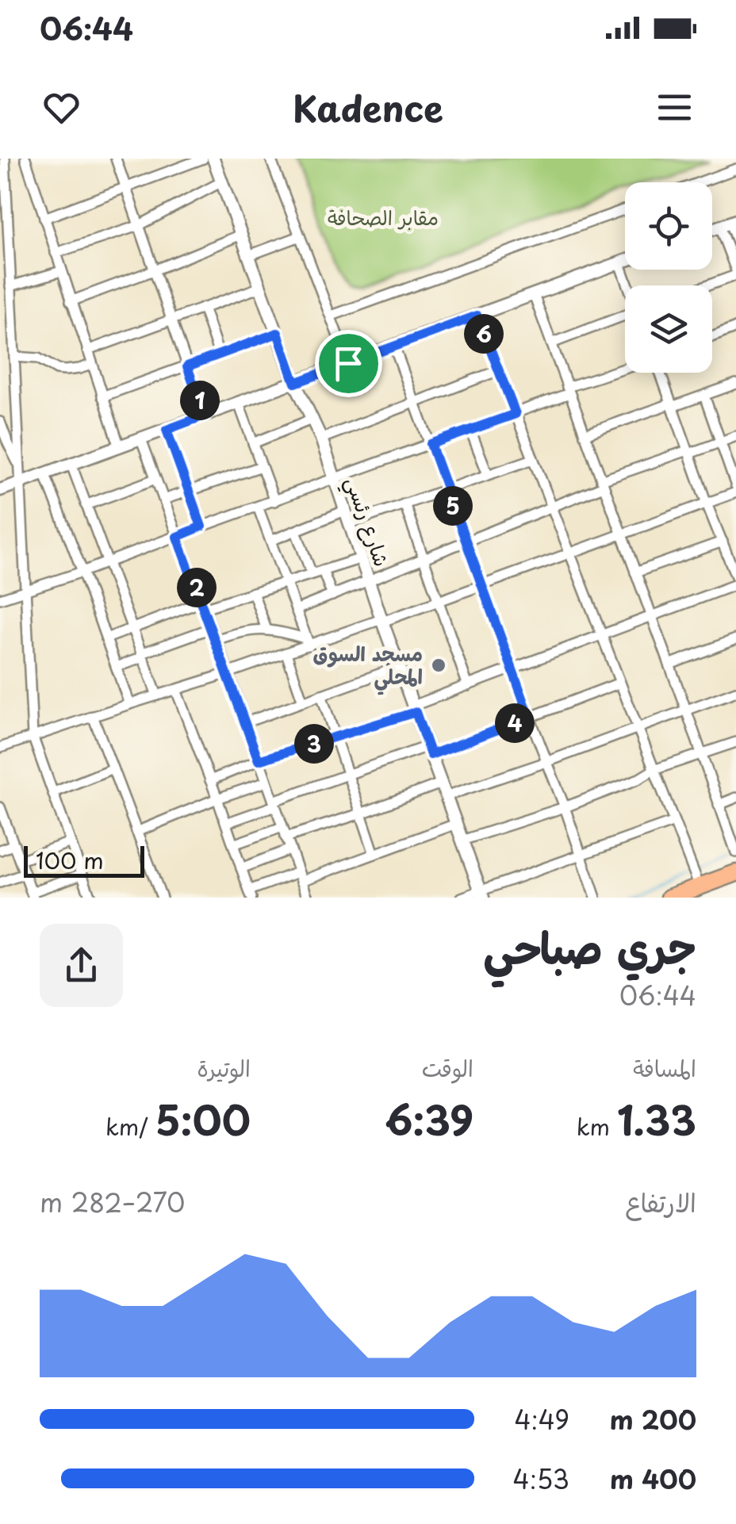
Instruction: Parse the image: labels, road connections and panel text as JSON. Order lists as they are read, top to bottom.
{
  "streets": {
    "street": ["شارع رئسي"]
  },
  "parks": ["مقابر الصحافة"],
  "places": ["مسجد السوق المحلي"],
  "scale_bar": "100 m",
  "page": {
    "status": "06:44",
    "header": "Kadence",
    "pins": [
      "6",
      "1",
      "5",
      "2",
      "4",
      "3"
    ],
    "scale": "100 m",
    "heading": ["جري صباحي", "06:44"],
    "stats": [
      ["المسافة", "1.33 km"],
      ["الوقت", "6:39"],
      ["الوتيرة", "5:00 /km"]
    ],
    "chart": ["الارتفاع", "270–282 m"],
    "list": [
      {
        "name": "200 m",
        "note": "4:49"
      },
      {
        "name": "400 m",
        "note": "4:53"
      }
    ]
  }
}
